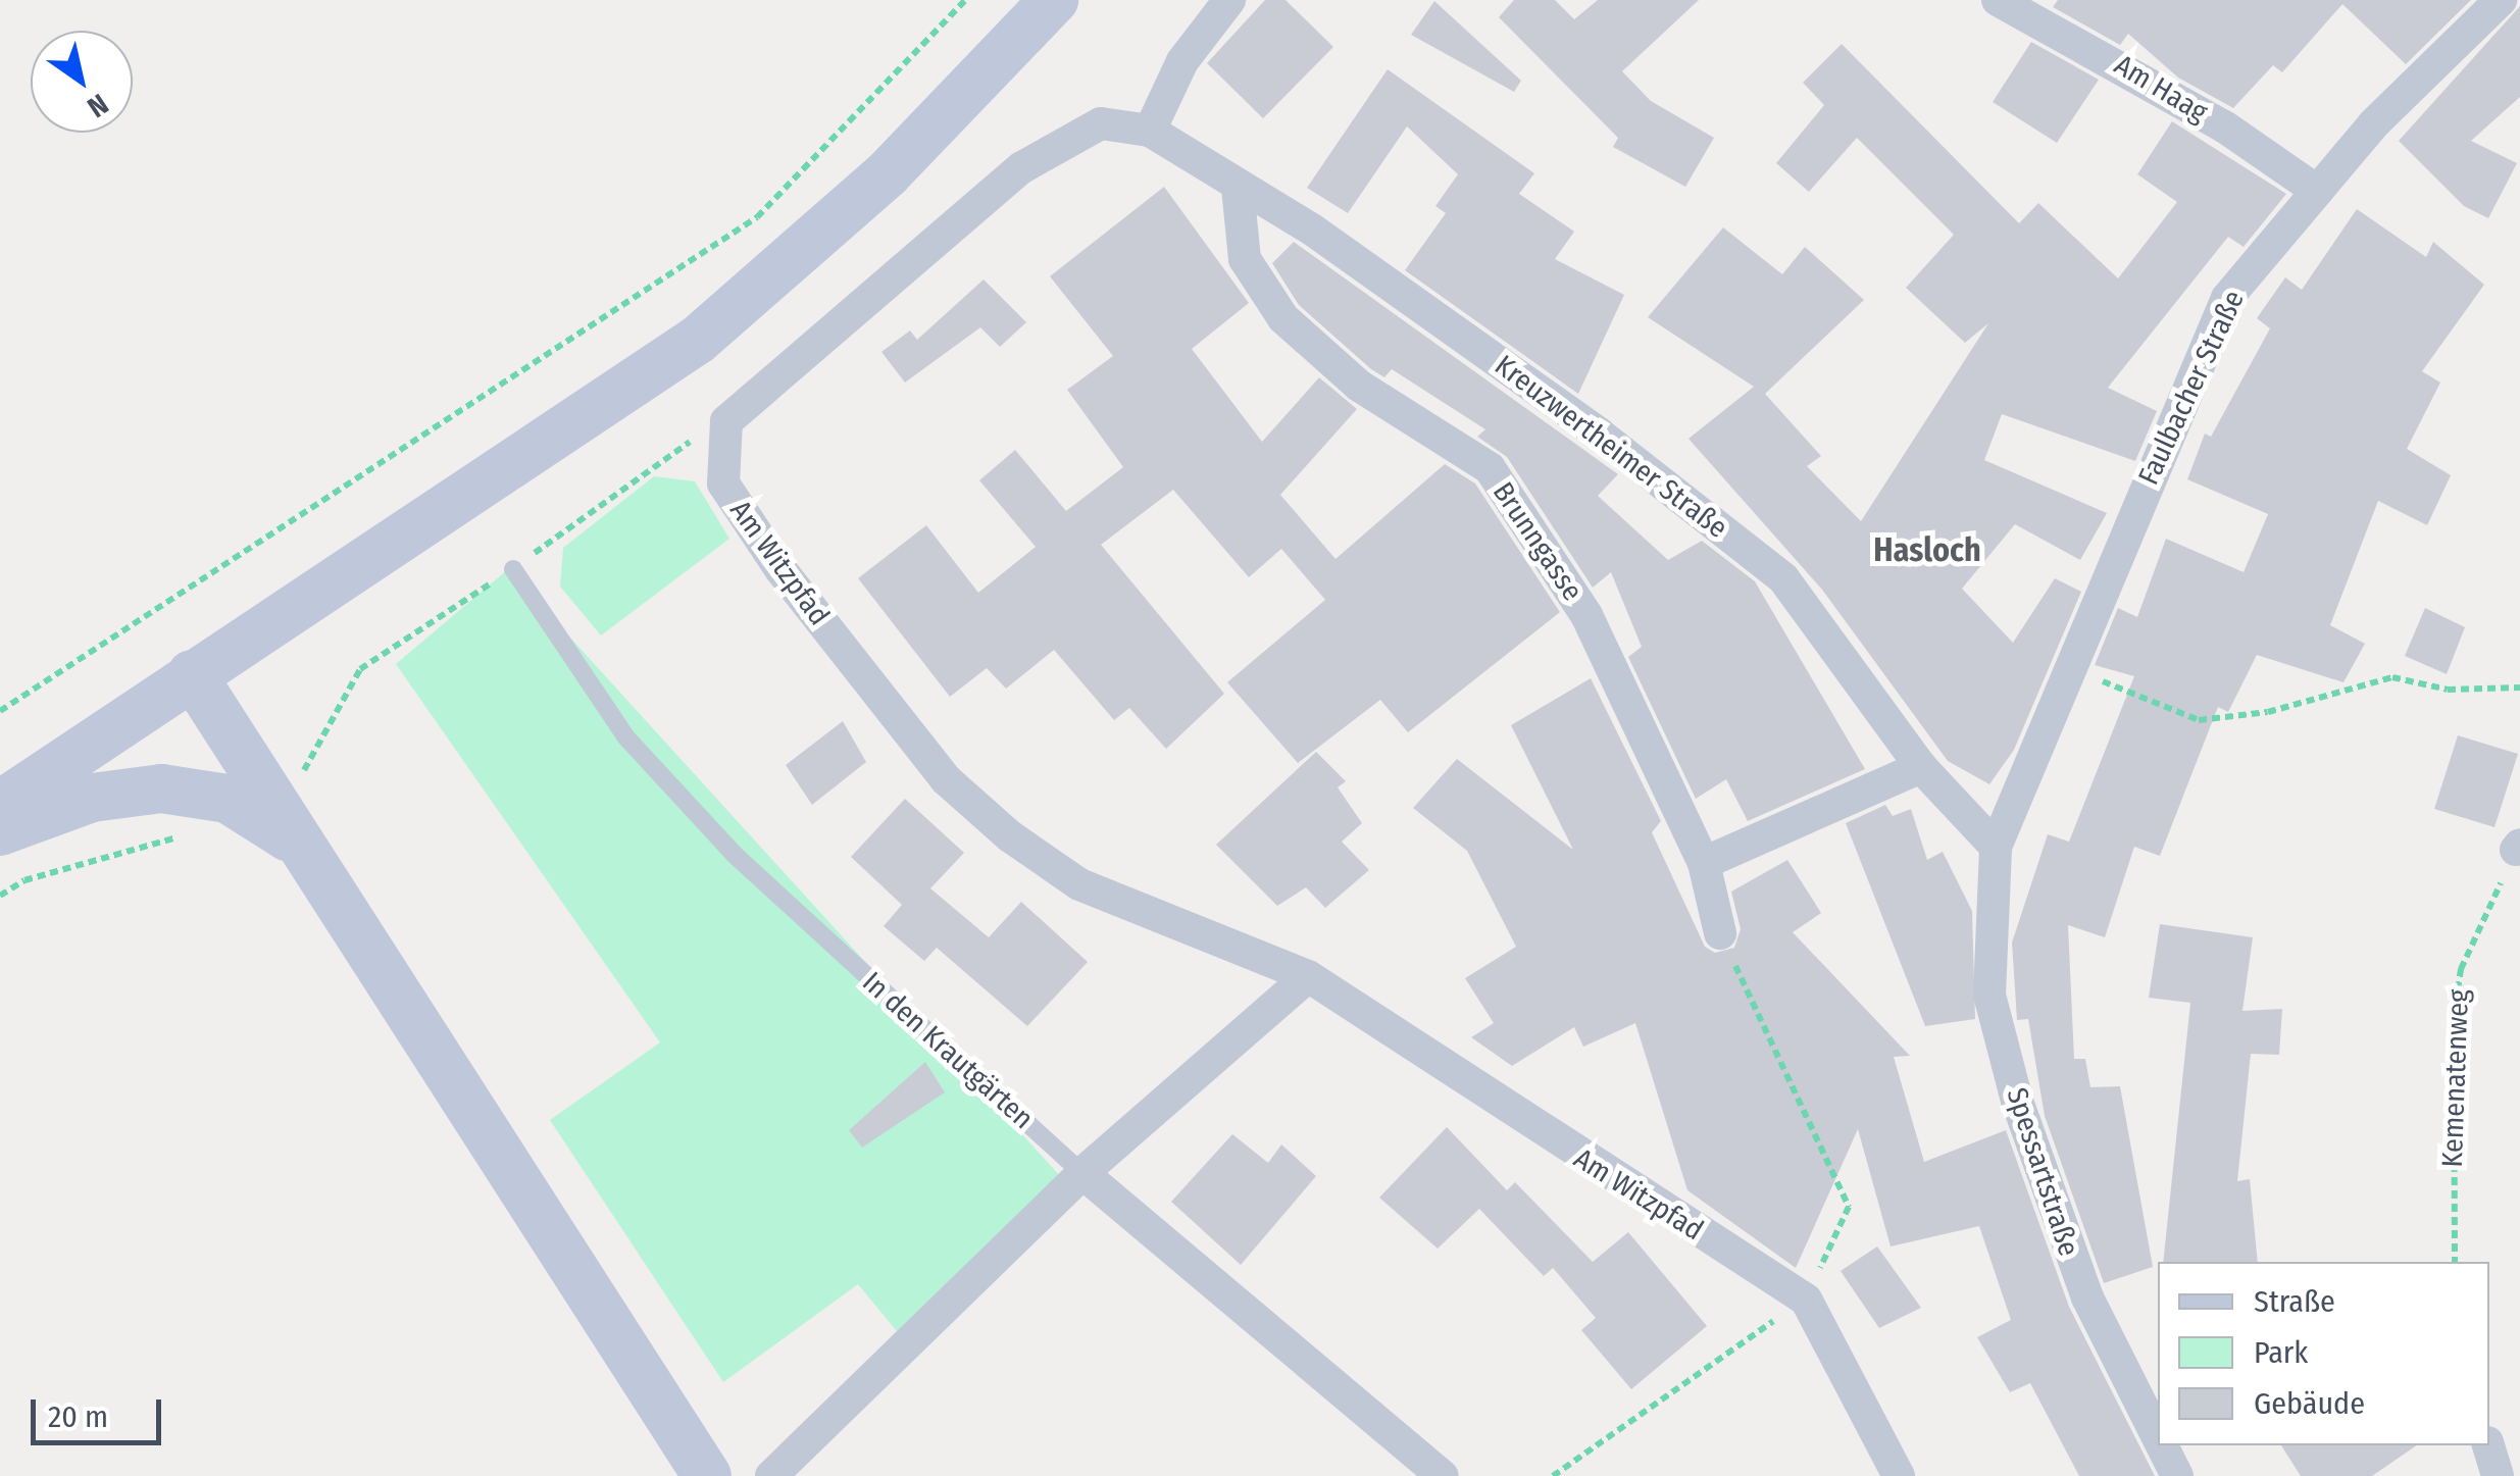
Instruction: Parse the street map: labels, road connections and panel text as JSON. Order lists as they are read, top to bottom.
{
  "streets": {
    "street": [
      "Am Haag",
      "Faulbacher Straße",
      "Kreuzwertheimer Straße",
      "Brunngasse",
      "Am Witzpfad",
      "In den Krautgärten",
      "Spessartstraße"
    ],
    "path": ["Kemenatenweg"]
  },
  "crossings": [
    ["Am Haag", "Faulbacher Straße"],
    ["Faulbacher Straße", "Kreuzwertheimer Straße"],
    ["Faulbacher Straße", "Spessartstraße"],
    ["Kreuzwertheimer Straße", "Brunngasse"],
    ["Kreuzwertheimer Straße", "Spessartstraße"]
  ],
  "districts": ["Hasloch"],
  "legend": ["Straße", "Park", "Gebäude"],
  "scale_bar": "20 m",
  "north": "bottom right"
}
